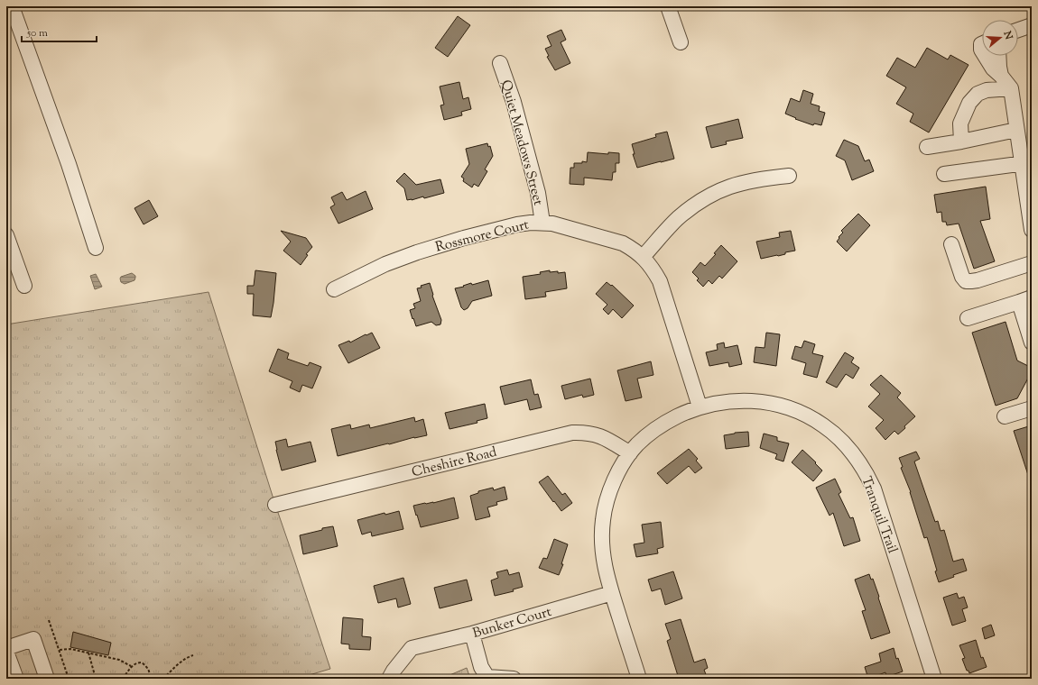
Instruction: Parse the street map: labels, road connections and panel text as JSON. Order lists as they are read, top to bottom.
{
  "streets": {
    "street": [
      "Quiet Meadows Street",
      "Rossmore Court",
      "Cheshire Road",
      "Tranquil Trail",
      "Bunker Court"
    ]
  },
  "crossings": [
    ["Quiet Meadows Street", "Rossmore Court"],
    ["Rossmore Court", "Tranquil Trail"],
    ["Cheshire Road", "Tranquil Trail"],
    ["Tranquil Trail", "Bunker Court"]
  ],
  "scale_bar": "50 m",
  "north": "right"
}
